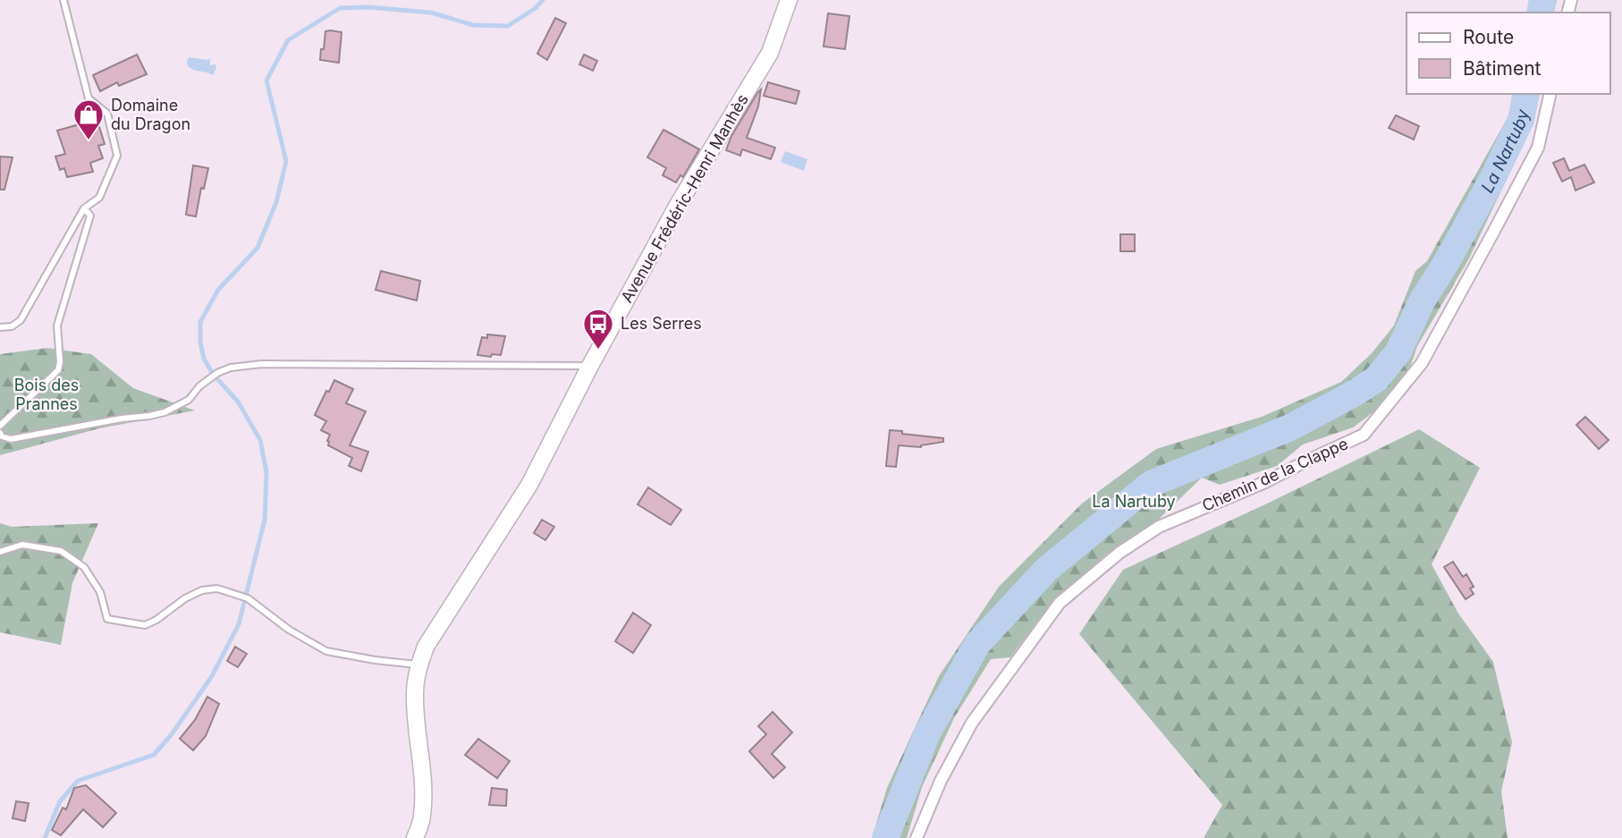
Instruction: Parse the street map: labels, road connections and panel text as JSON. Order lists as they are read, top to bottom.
{
  "streets": {
    "street": ["Avenue Frédéric-Henri Manhès", "Chemin de la Clappe"]
  },
  "water": ["La Nartuby"],
  "parks": ["Bois des Prannes", "La Nartuby"],
  "places": {
    "shop": ["Domaine du Dragon"],
    "bus stop": ["Les Serres"]
  },
  "legend": ["Route", "Bâtiment"]
}
